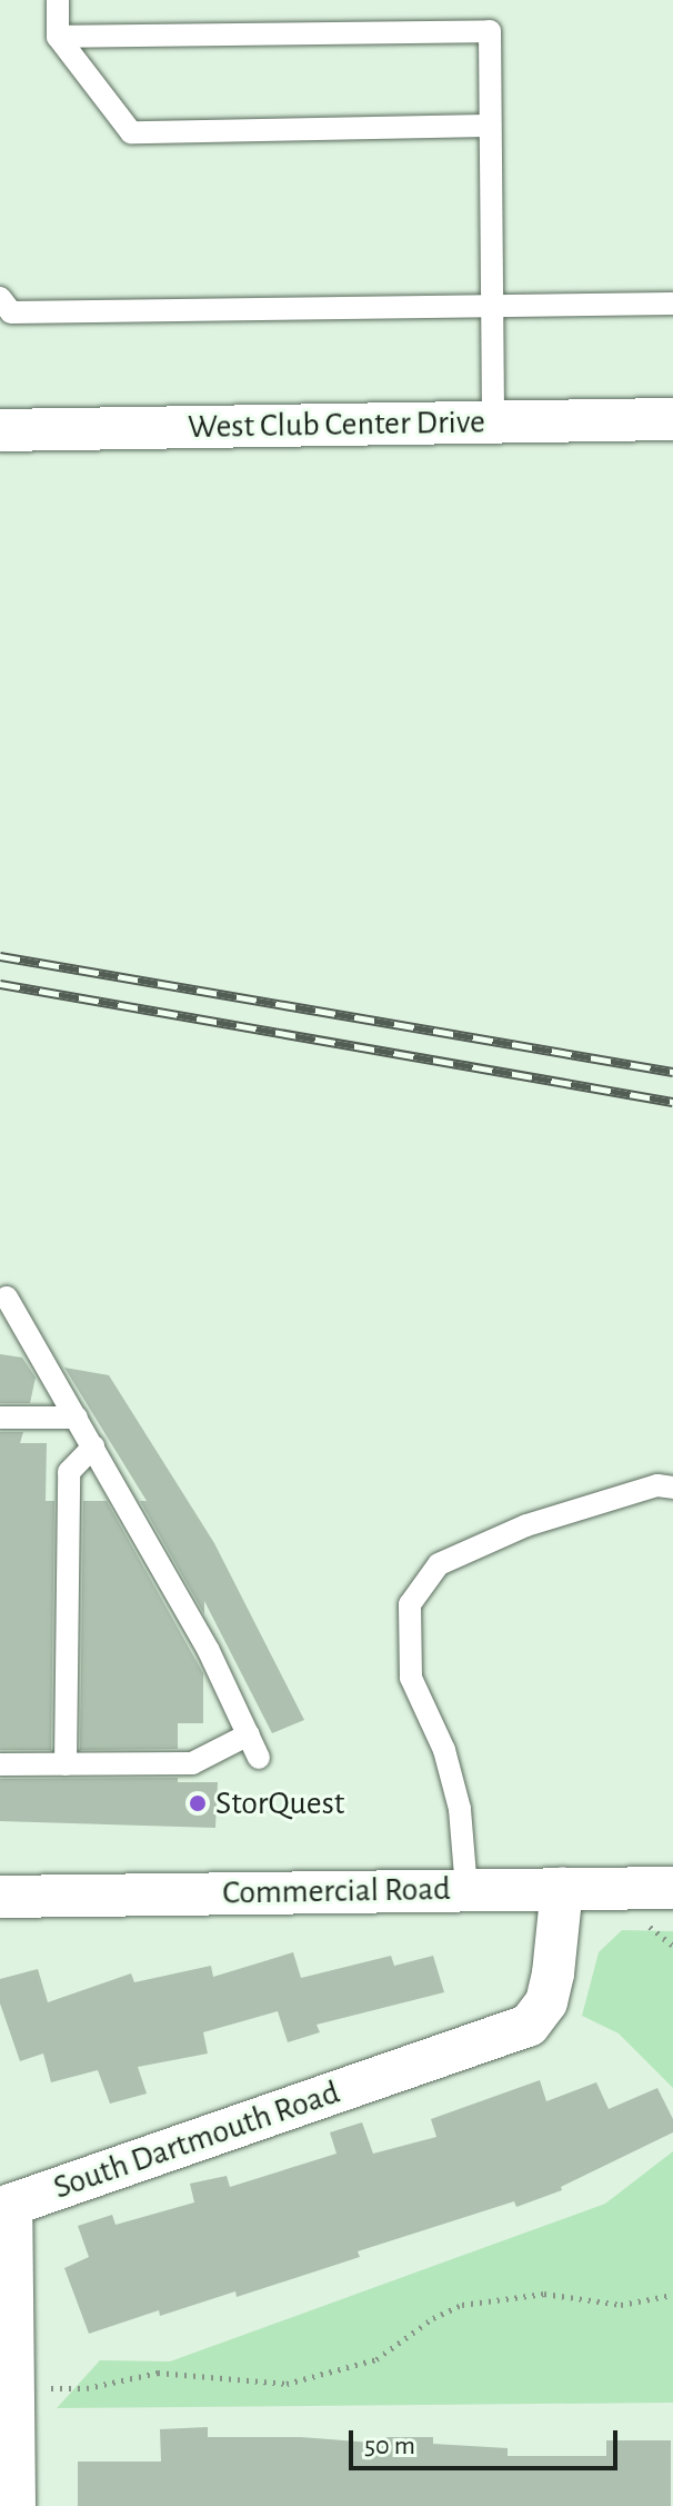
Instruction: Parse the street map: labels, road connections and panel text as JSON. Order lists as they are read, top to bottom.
{
  "streets": {
    "street": ["West Club Center Drive", "Commercial Road", "South Dartmouth Road"]
  },
  "crossings": [
    ["Commercial Road", "South Dartmouth Road"]
  ],
  "places": ["StorQuest"],
  "scale_bar": "50 m"
}
